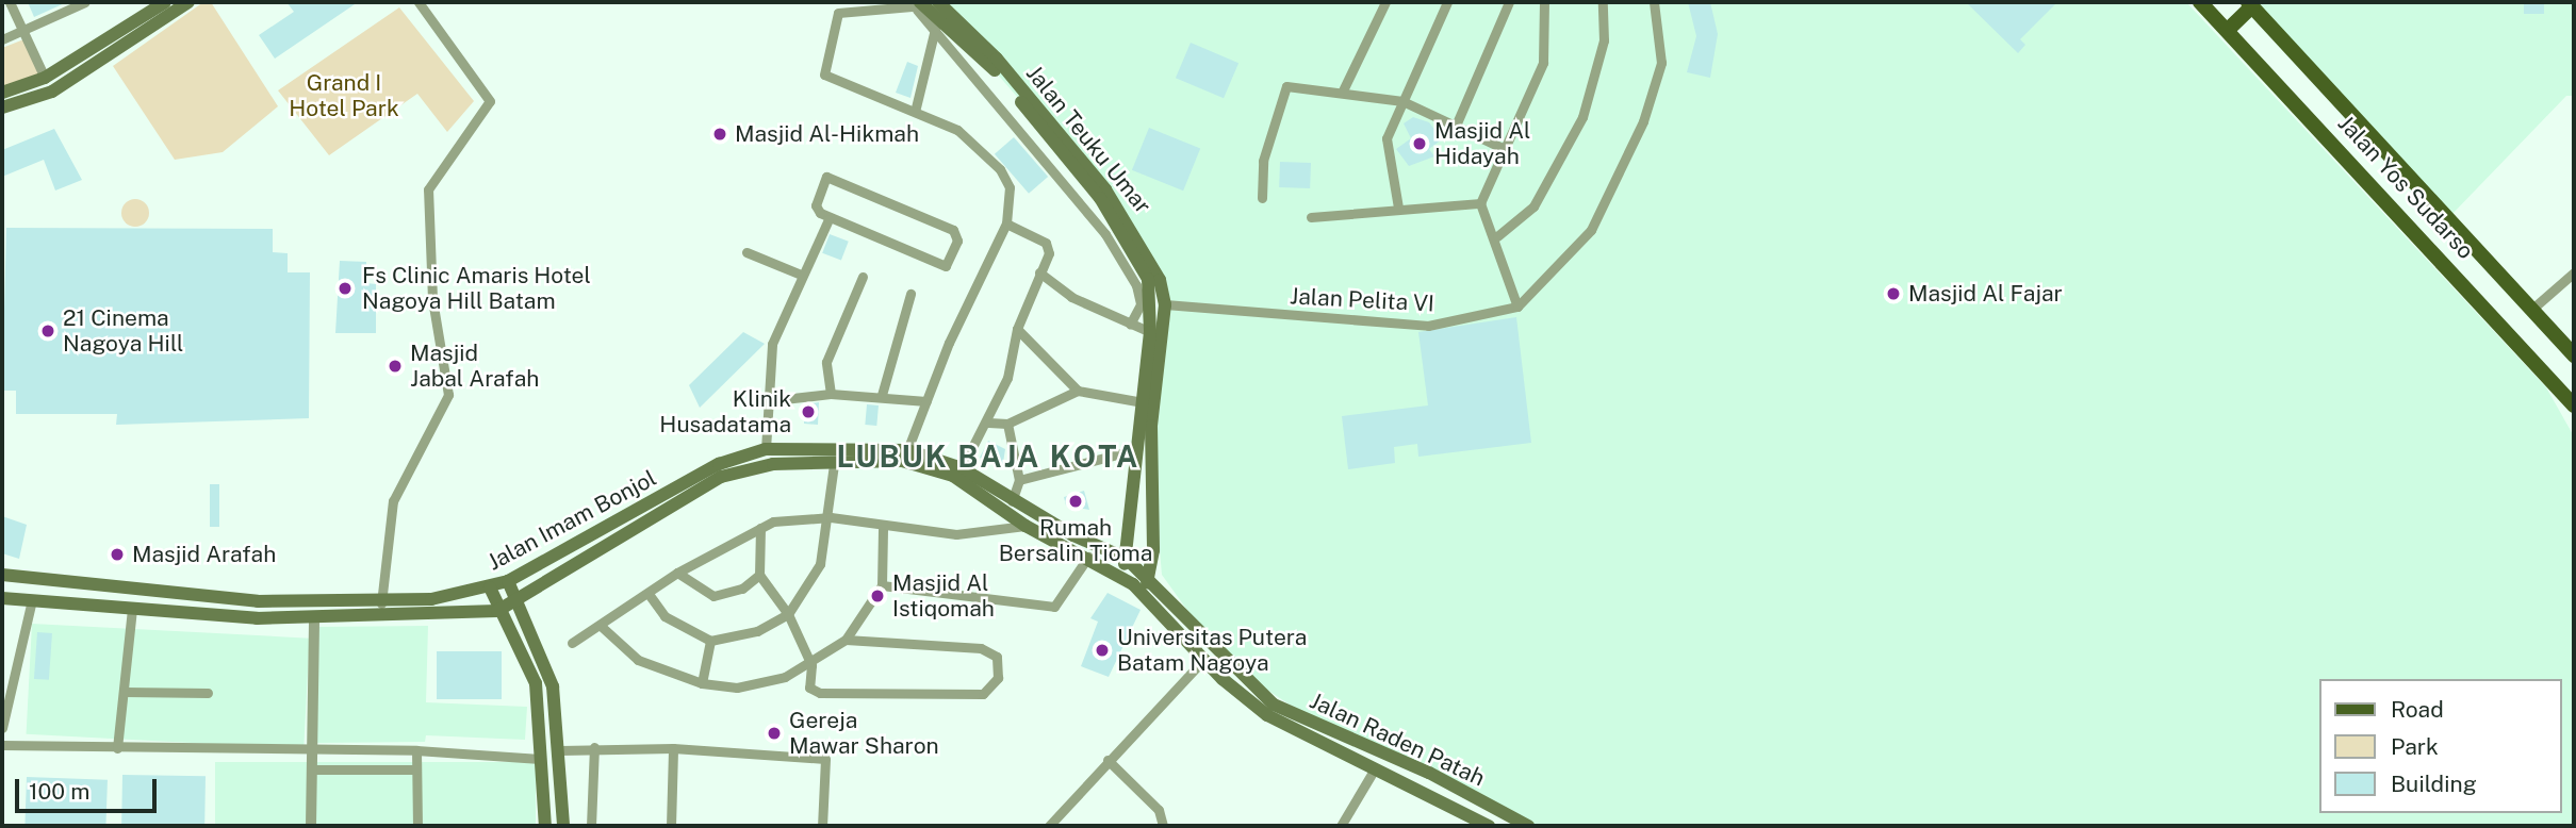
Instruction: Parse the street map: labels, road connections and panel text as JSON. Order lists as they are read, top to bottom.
{
  "streets": {
    "main road": [
      "Jalan Teuku Umar",
      "Jalan Yos Sudarso",
      "Jalan Imam Bonjol",
      "Jalan Raden Patah"
    ],
    "street": ["Jalan Pelita VI"]
  },
  "crossings": [
    ["Jalan Teuku Umar", "Jalan Pelita VI"],
    ["Jalan Teuku Umar", "Jalan Imam Bonjol"],
    ["Jalan Teuku Umar", "Jalan Raden Patah"],
    ["Jalan Imam Bonjol", "Jalan Raden Patah"]
  ],
  "districts": ["LUBUK BAJA KOTA"],
  "parks": ["Grand I Hotel Park"],
  "places": [
    "Masjid Al-Hikmah",
    "Masjid Al Hidayah",
    "Fs Clinic Amaris Hotel Nagoya Hill Batam",
    "Masjid Al Fajar",
    "21 Cinema Nagoya Hill",
    "Masjid Jabal Arafah",
    "Klinik Husadatama",
    "Rumah Bersalin Tioma",
    "Masjid Arafah",
    "Masjid Al Istiqomah",
    "Universitas Putera Batam Nagoya",
    "Gereja Mawar Sharon"
  ],
  "legend": ["Road", "Park", "Building"],
  "scale_bar": "100 m"
}
